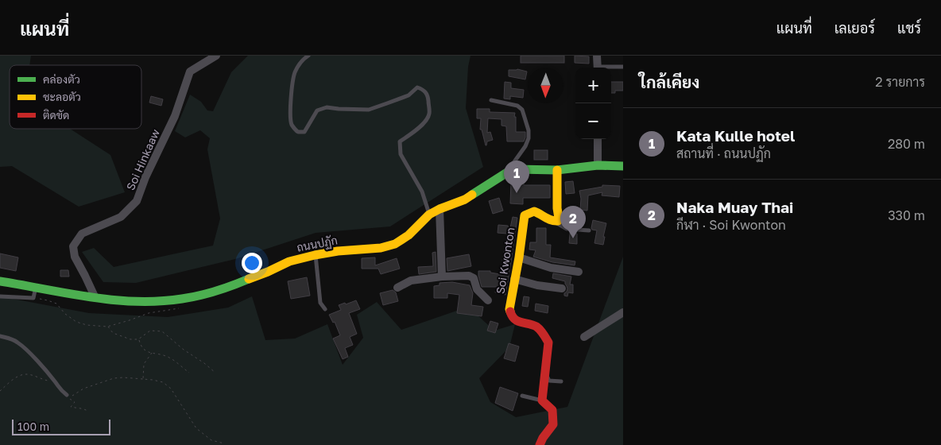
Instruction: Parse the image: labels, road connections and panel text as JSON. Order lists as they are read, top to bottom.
{
  "streets": {
    "main road": ["ถนนปฏัก", "Soi Kwonton"],
    "street": ["Soi Hinkaaw"]
  },
  "crossings": [
    ["Soi Hinkaaw", "ถนนปฏัก"]
  ],
  "legend": ["คล่องตัว", "ชะลอตัว", "ติดขัด"],
  "scale_bar": "100 m",
  "north": "bottom",
  "page": {
    "header": "แผนที่",
    "nav": ["แผนที่", "เลเยอร์", "แชร์"],
    "heading": ["ใกล้เคียง", "2 รายการ"],
    "map_buttons": ["+", "−"],
    "list": [
      {
        "mark": "1",
        "name": "Kata Kulle hotel",
        "note": "สถานที่ · ถนนปฏัก",
        "value": "280 m"
      },
      {
        "mark": "2",
        "name": "Naka Muay Thai",
        "note": "กีฬา · Soi Kwonton",
        "value": "330 m"
      }
    ],
    "pins": ["1", "2"],
    "scale": "100 m"
  }
}
